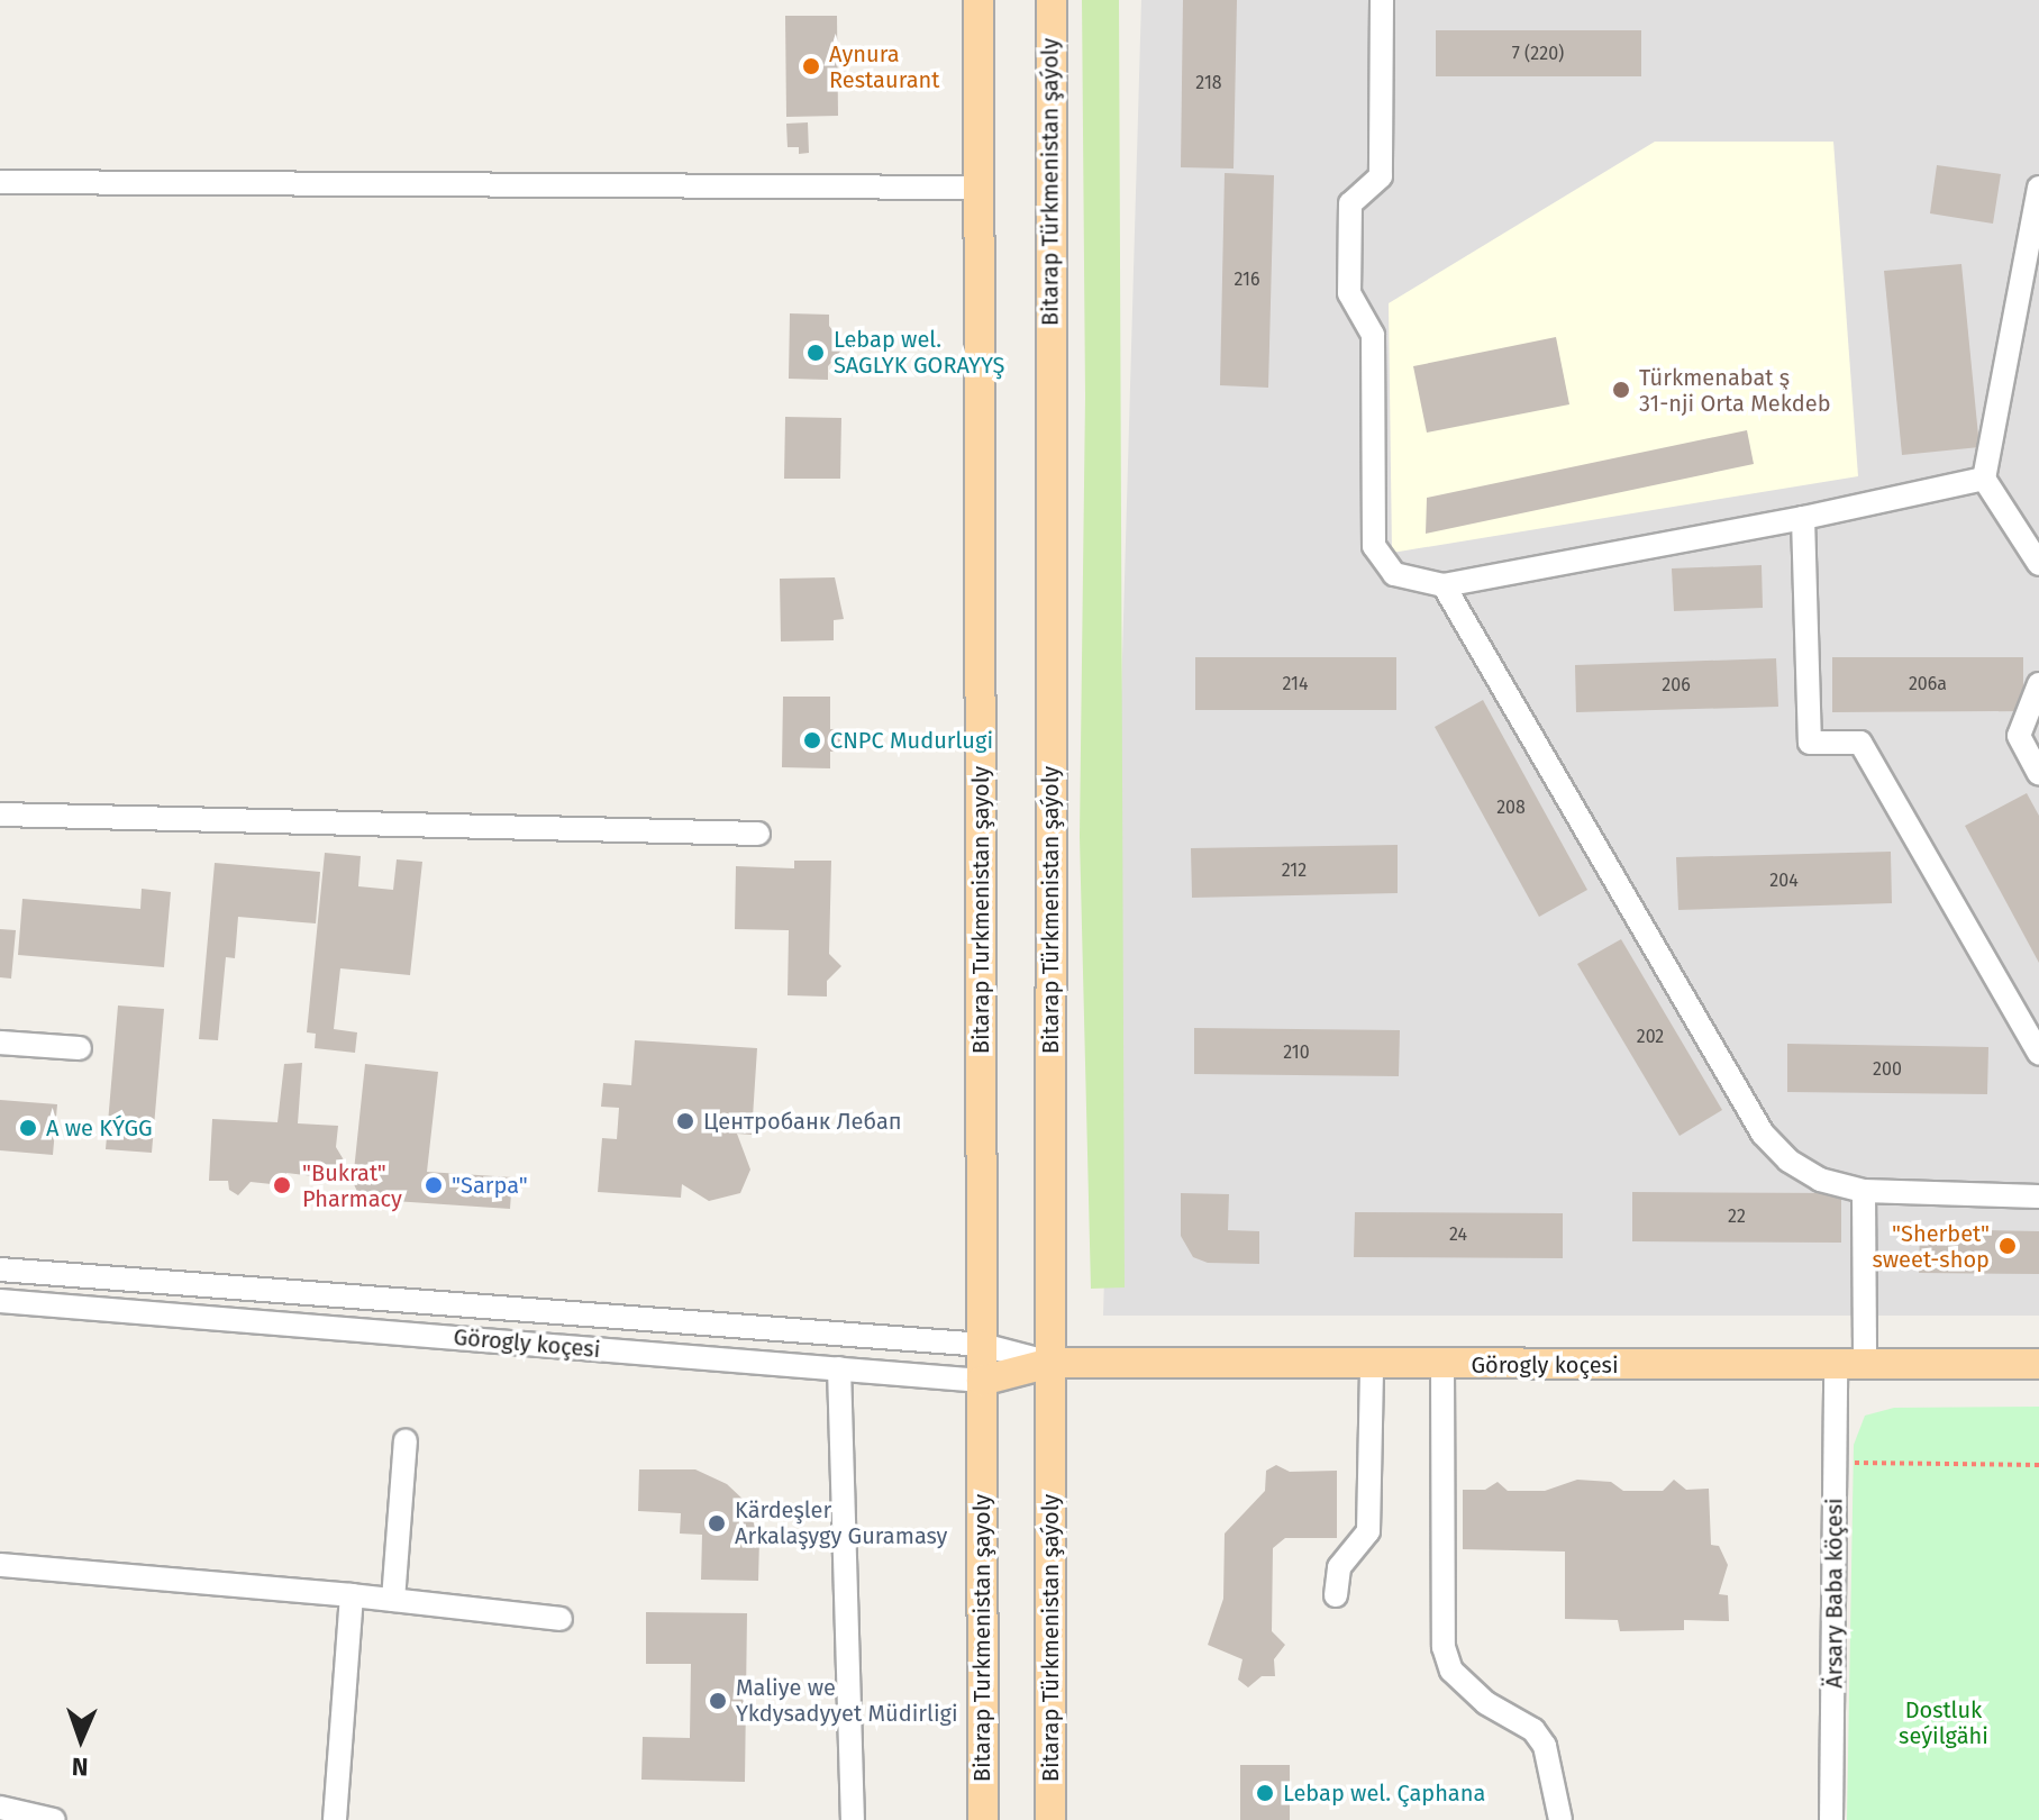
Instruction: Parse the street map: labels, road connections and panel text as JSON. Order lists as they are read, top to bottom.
{
  "streets": {
    "main road": ["Bitarap Türkmenistan şaýoly", "Bitarap Turkmenistan şayoly", "Görogly koçesi"],
    "street": ["Ärsary Baba köçesi"]
  },
  "crossings": [
    ["Bitarap Türkmenistan şaýoly", "Görogly koçesi"],
    ["Bitarap Turkmenistan şayoly", "Görogly koçesi"],
    ["Görogly koçesi", "Ärsary Baba köçesi"]
  ],
  "parks": ["Dostluk seýilgähi"],
  "places": [
    "Aynura Restaurant",
    "Lebap wel. SAGLYK GORAYYŞ",
    "Türkmenabat ş 31-nji Orta Mekdeb",
    "CNPC Mudurlugi",
    "Центробанк Лебап",
    "A we KÝGG",
    "\"Bukrat\" Pharmacy",
    "\"Sarpa\"",
    "\"Sherbet\" sweet-shop",
    "Kärdeşler Arkalaşygy Guramasy",
    "Maliye we Ykdysadyyet Müdirligi",
    "Lebap wel. Çaphana"
  ],
  "house_numbers": [
    "7 (220)",
    "218",
    "216",
    "214",
    "206а",
    "206",
    "208",
    "212",
    "204",
    "202",
    "210",
    "200",
    "22",
    "24"
  ],
  "north": "bottom"
}
